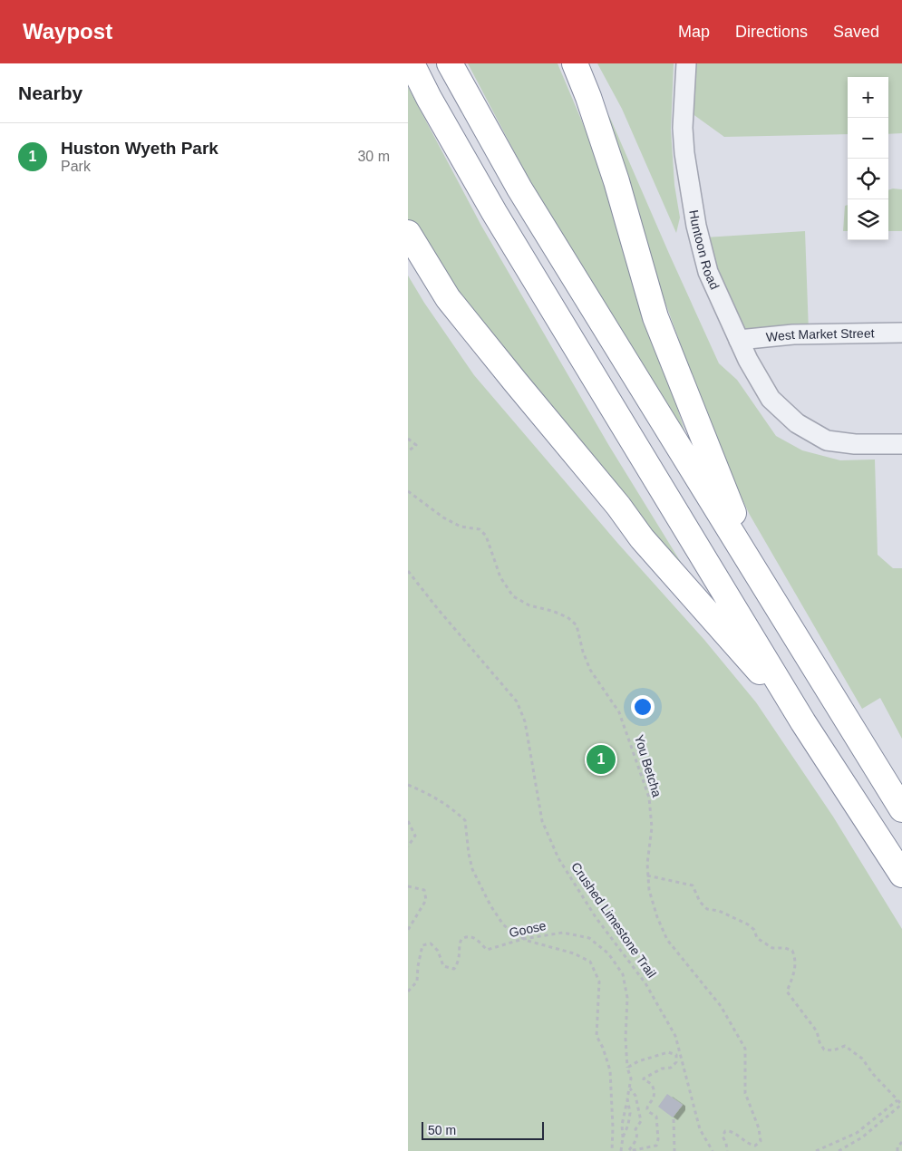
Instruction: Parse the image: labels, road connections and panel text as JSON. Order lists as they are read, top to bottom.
{
  "streets": {
    "street": ["Huntoon Road", "West Market Street"],
    "path": ["You Betcha", "Crushed Limestone Trail", "Goose"]
  },
  "crossings": [
    ["Huntoon Road", "West Market Street"]
  ],
  "scale_bar": "50 m",
  "page": {
    "header": "Waypost",
    "nav": ["Map", "Directions", "Saved"],
    "heading": "Nearby",
    "map_buttons": ["+", "−"],
    "list": [
      {
        "mark": "1",
        "name": "Huston Wyeth Park",
        "note": "Park",
        "value": "30 m"
      }
    ],
    "pins": "1",
    "scale": "50 m"
  }
}
